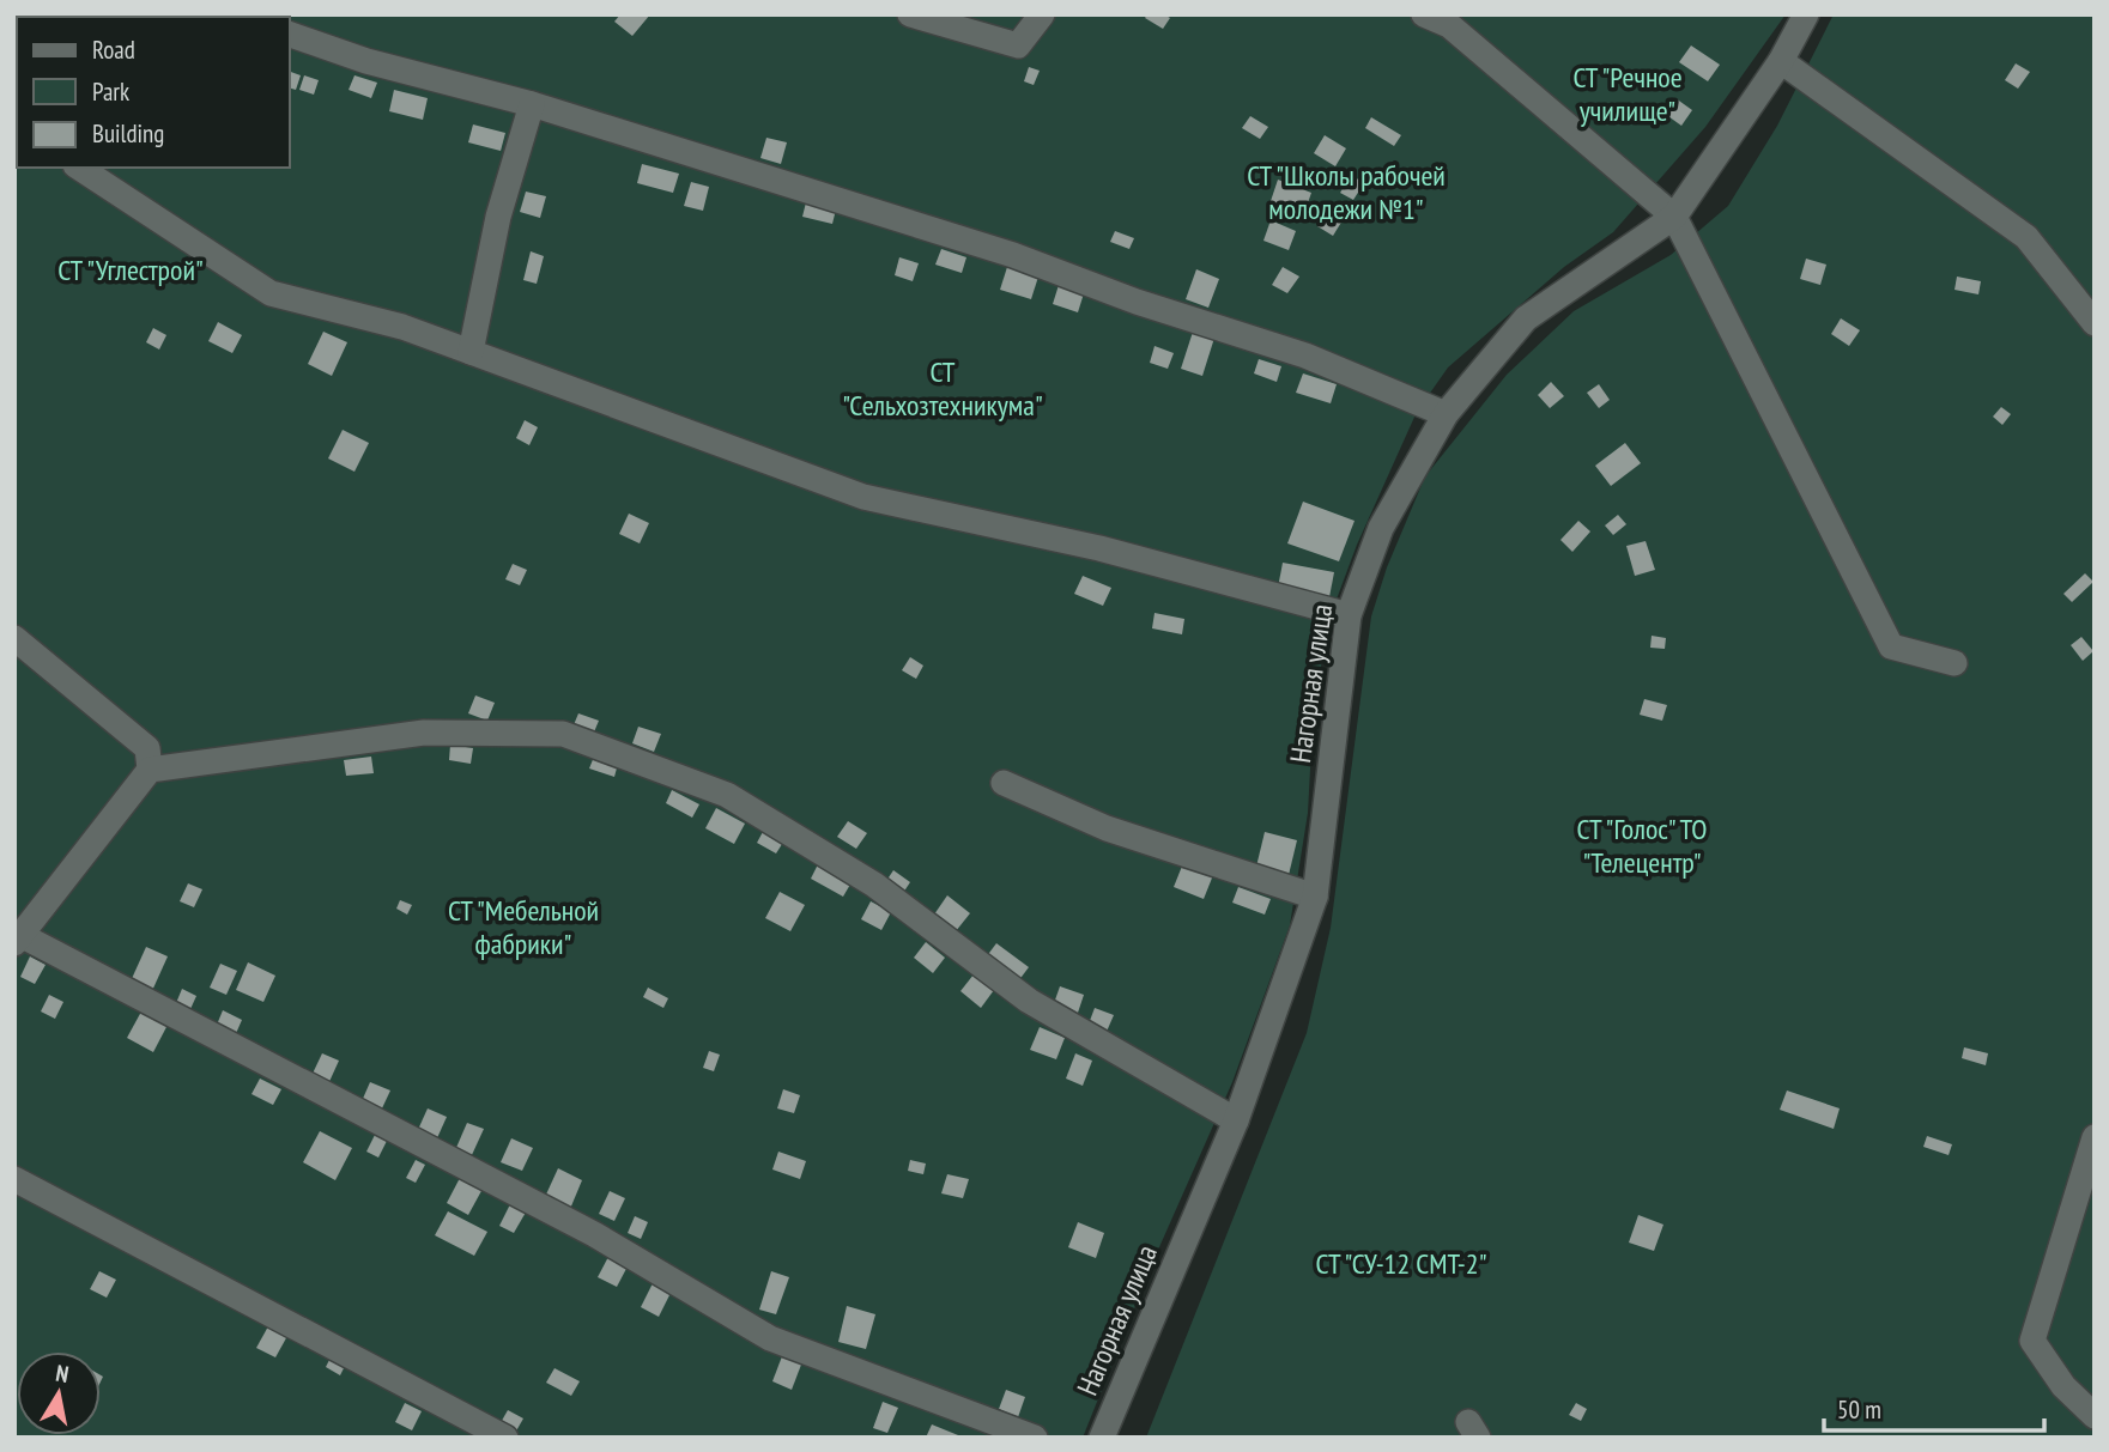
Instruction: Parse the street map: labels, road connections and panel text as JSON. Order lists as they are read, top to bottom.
{
  "streets": {
    "street": ["Нагорная улица"]
  },
  "parks": [
    "СТ \"Речное училище\"",
    "СТ \"Школы рабочей молодежи №1\"",
    "СТ \"Углестрой\"",
    "СТ \"Сельхозтехникума\"",
    "СТ \"Голос\" ТО \"Телецентр\"",
    "СТ \"Мебельной фабрики\"",
    "СТ \"СУ-12 СМТ-2\""
  ],
  "legend": ["Road", "Park", "Building"],
  "scale_bar": "50 m",
  "north": "top"
}
